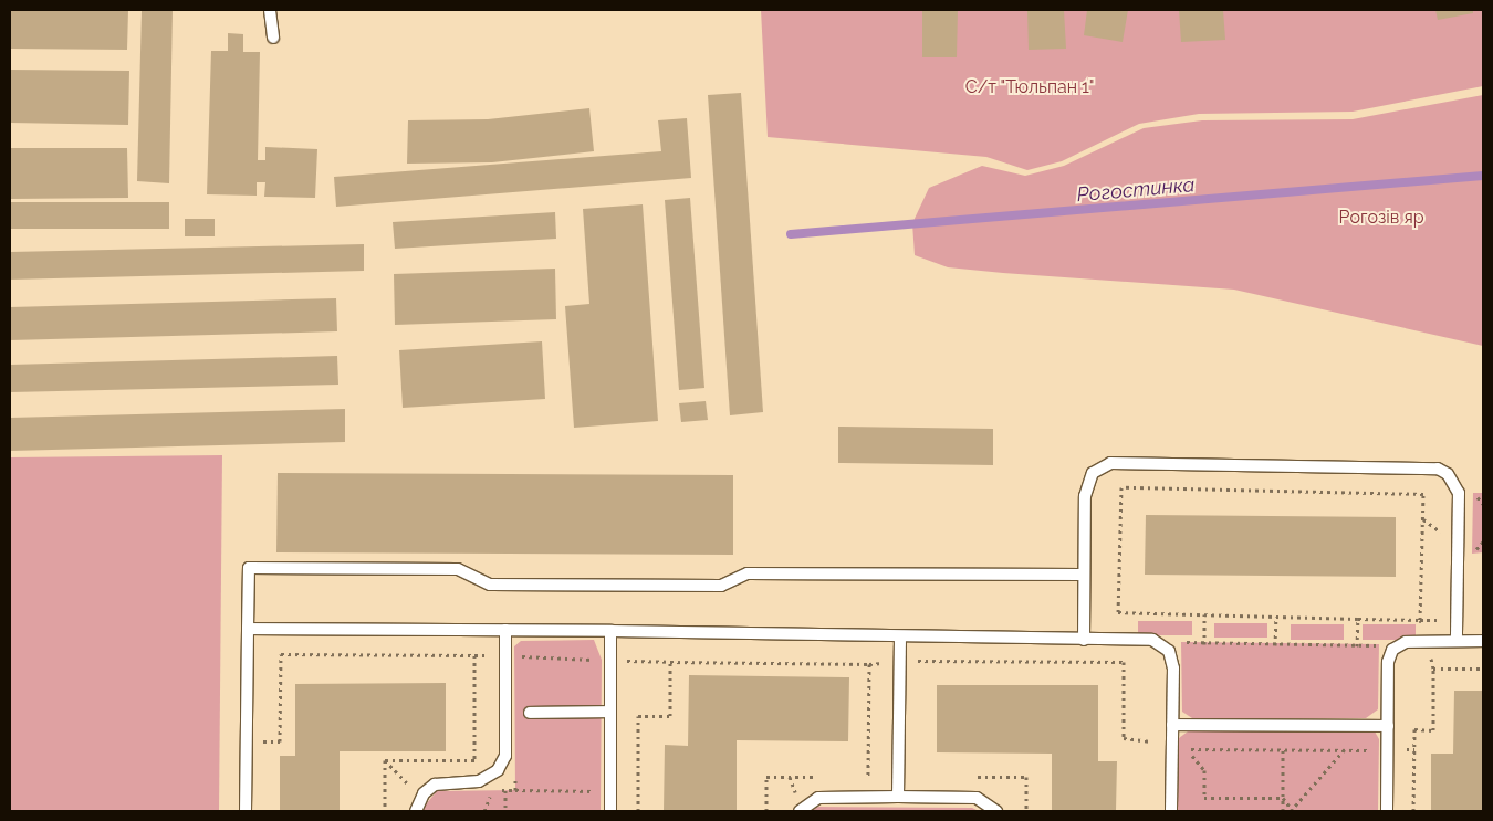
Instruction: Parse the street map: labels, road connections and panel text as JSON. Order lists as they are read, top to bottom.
{
  "water": ["Рогостинка"],
  "parks": ["С/т \"Тюльпан 1\"", "Рогозів яр"]
}
